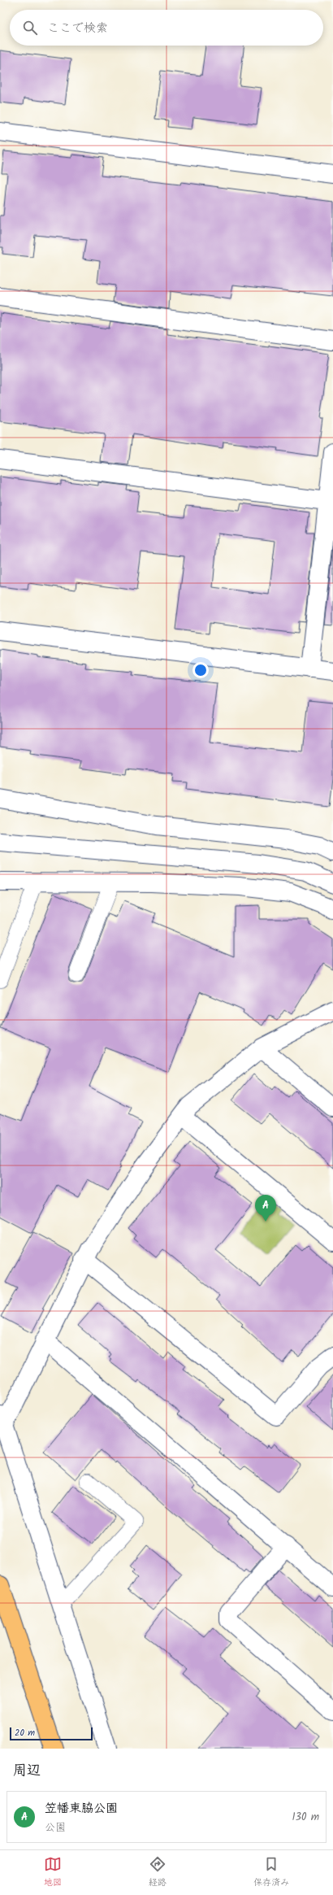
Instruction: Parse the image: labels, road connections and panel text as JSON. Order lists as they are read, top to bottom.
{
  "scale_bar": "20 m",
  "page": {
    "search": "ここで検索",
    "pins": "A",
    "scale": "20 m",
    "heading": "周辺",
    "list": [
      {
        "mark": "A",
        "name": "笠幡東脇公園",
        "note": "公園",
        "value": "130 m"
      }
    ],
    "nav": ["地図", "経路", "保存済み"]
  }
}
